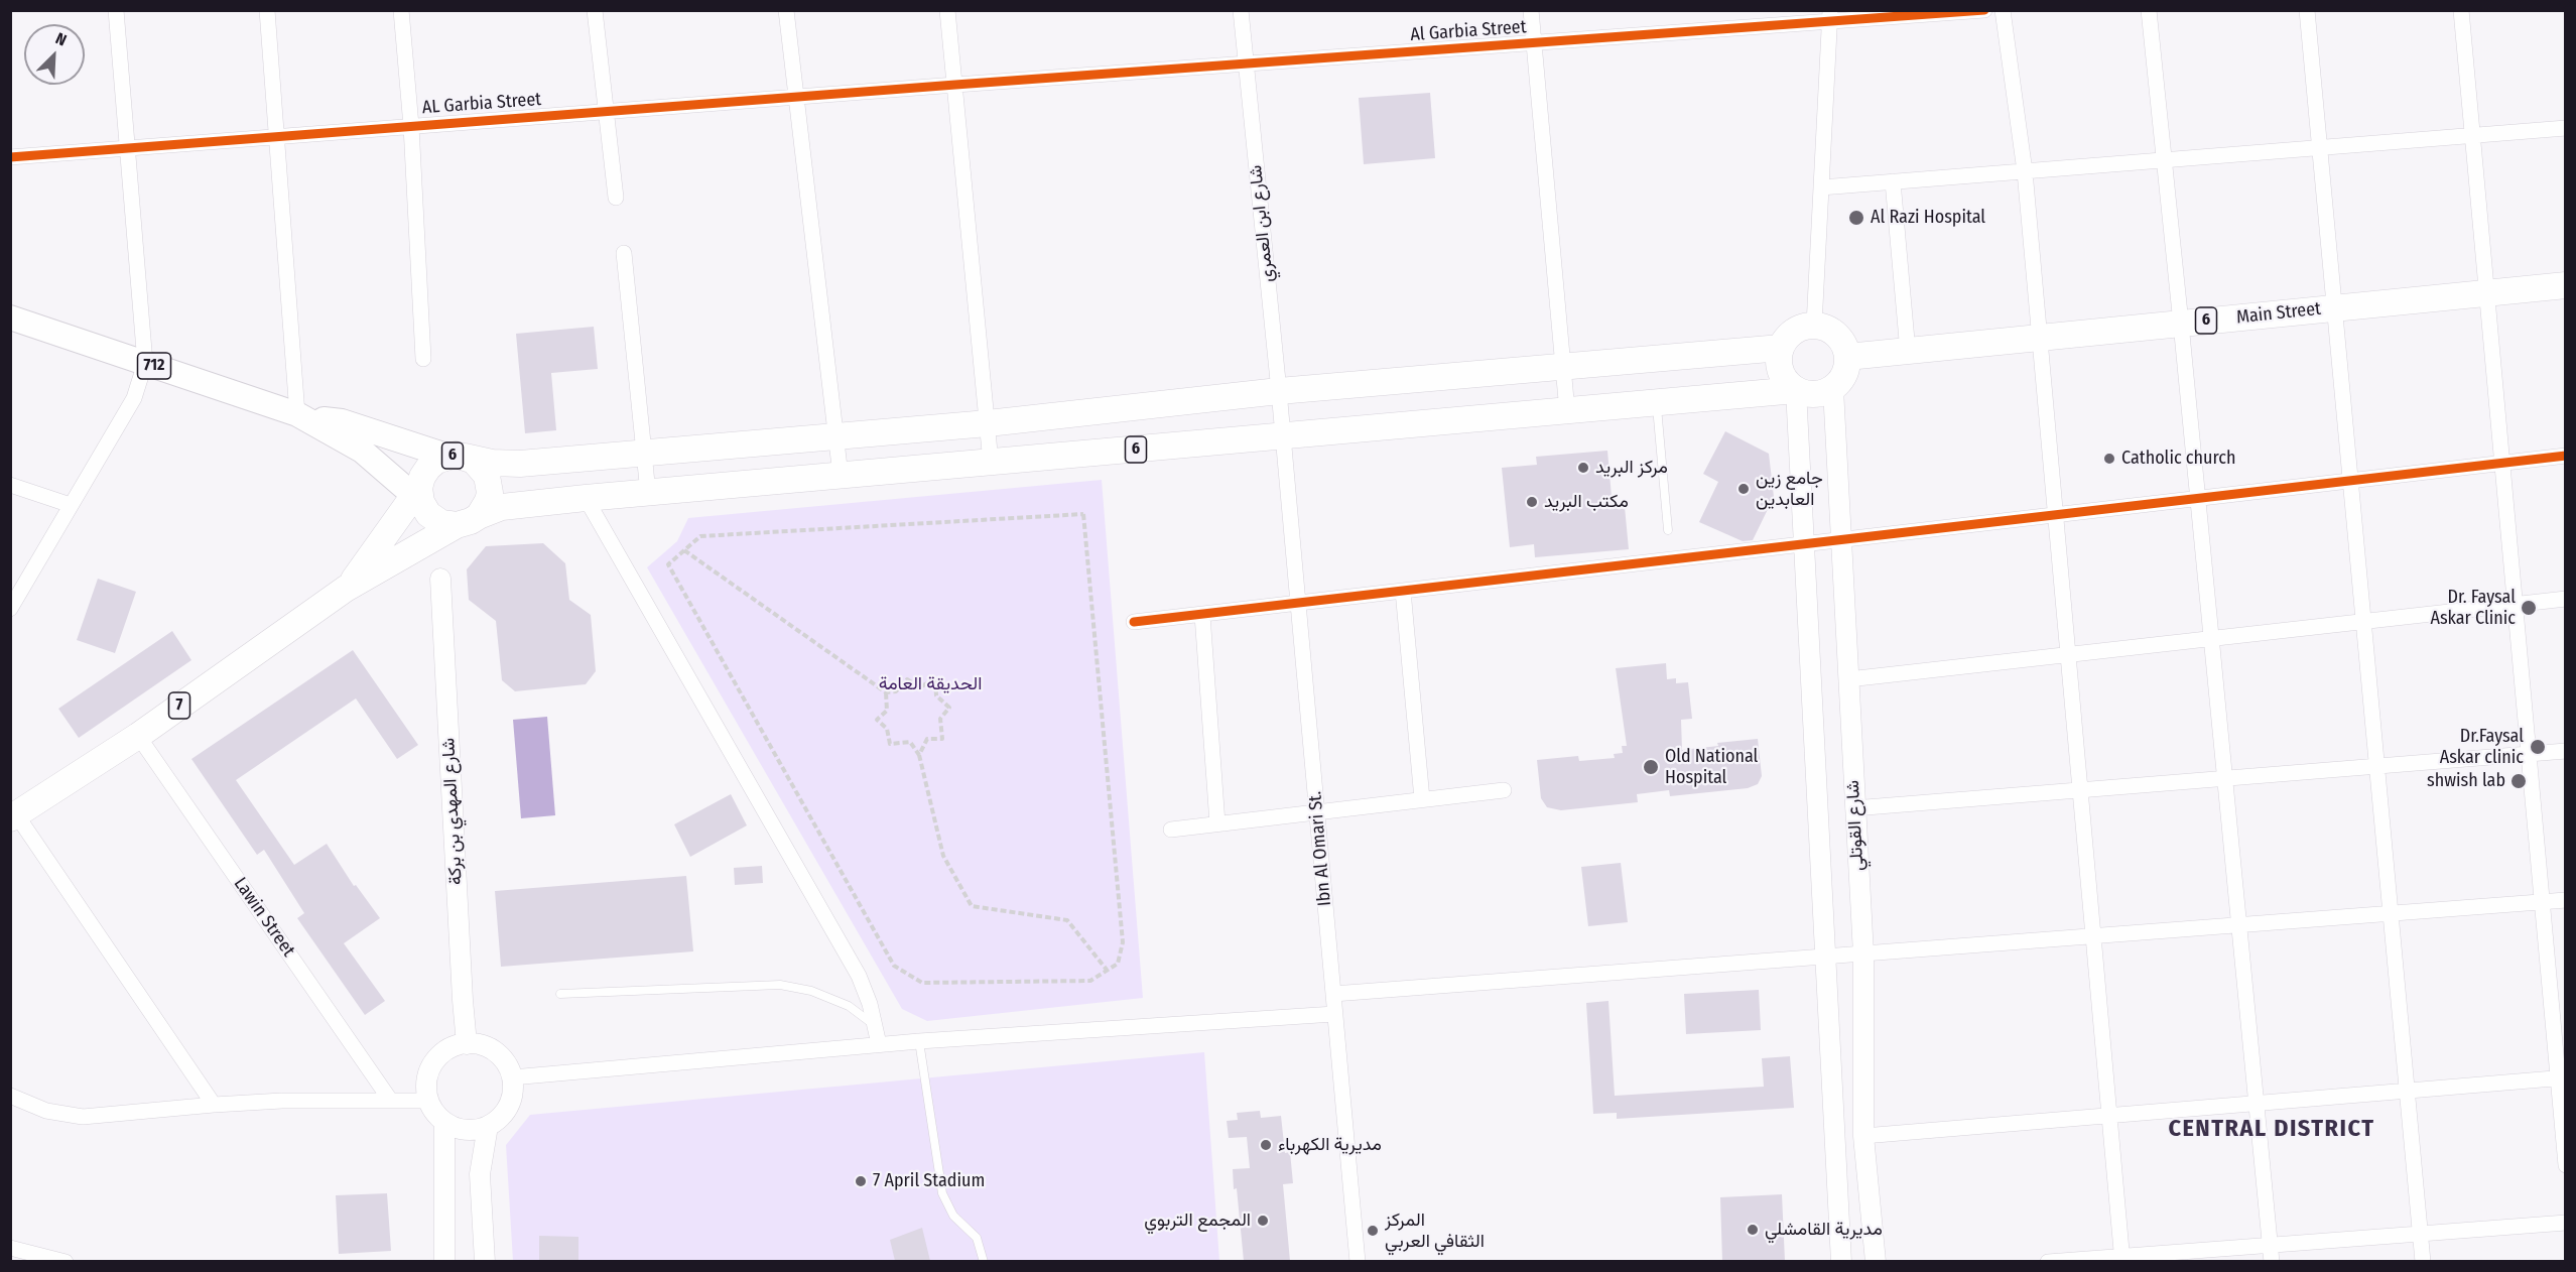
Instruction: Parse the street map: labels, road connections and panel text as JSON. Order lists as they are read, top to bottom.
{
  "streets": {
    "highway": ["Main Street", "6", "7"],
    "main road": ["712"],
    "street": [
      "Al Garbia Street",
      "AL Garbia Street",
      "شارع ابن العمري",
      "شارع المهدي بن بركة",
      "شارع القوتلي",
      "Ibn Al Omari St.",
      "Lawin Street"
    ]
  },
  "crossings": [
    ["Al Garbia Street", "AL Garbia Street"],
    ["Al Garbia Street", "شارع ابن العمري"],
    ["شارع ابن العمري", "6"],
    ["شارع ابن العمري", "Ibn Al Omari St."],
    ["Main Street", "6"],
    ["Main Street", "شارع القوتلي"],
    ["6", "712"],
    ["6", "7"],
    ["6", "شارع القوتلي"],
    ["6", "Ibn Al Omari St."],
    ["712", "7"],
    ["7", "Lawin Street"]
  ],
  "districts": ["CENTRAL DISTRICT"],
  "parks": ["الحديقة العامة"],
  "places": [
    "Al Razi Hospital",
    "Catholic church",
    "مركز البريد",
    "جامع زين العابدين",
    "مكتب البريد",
    "Dr. Faysal Askar Clinic",
    "Dr.Faysal Askar clinic",
    "Old National Hospital",
    "shwish lab",
    "مديرية الكهرباء",
    "7 April Stadium",
    "المجمع التربوي",
    "مديرية القامشلي",
    "المركز الثقافي العربي"
  ],
  "north": "top right"
}
